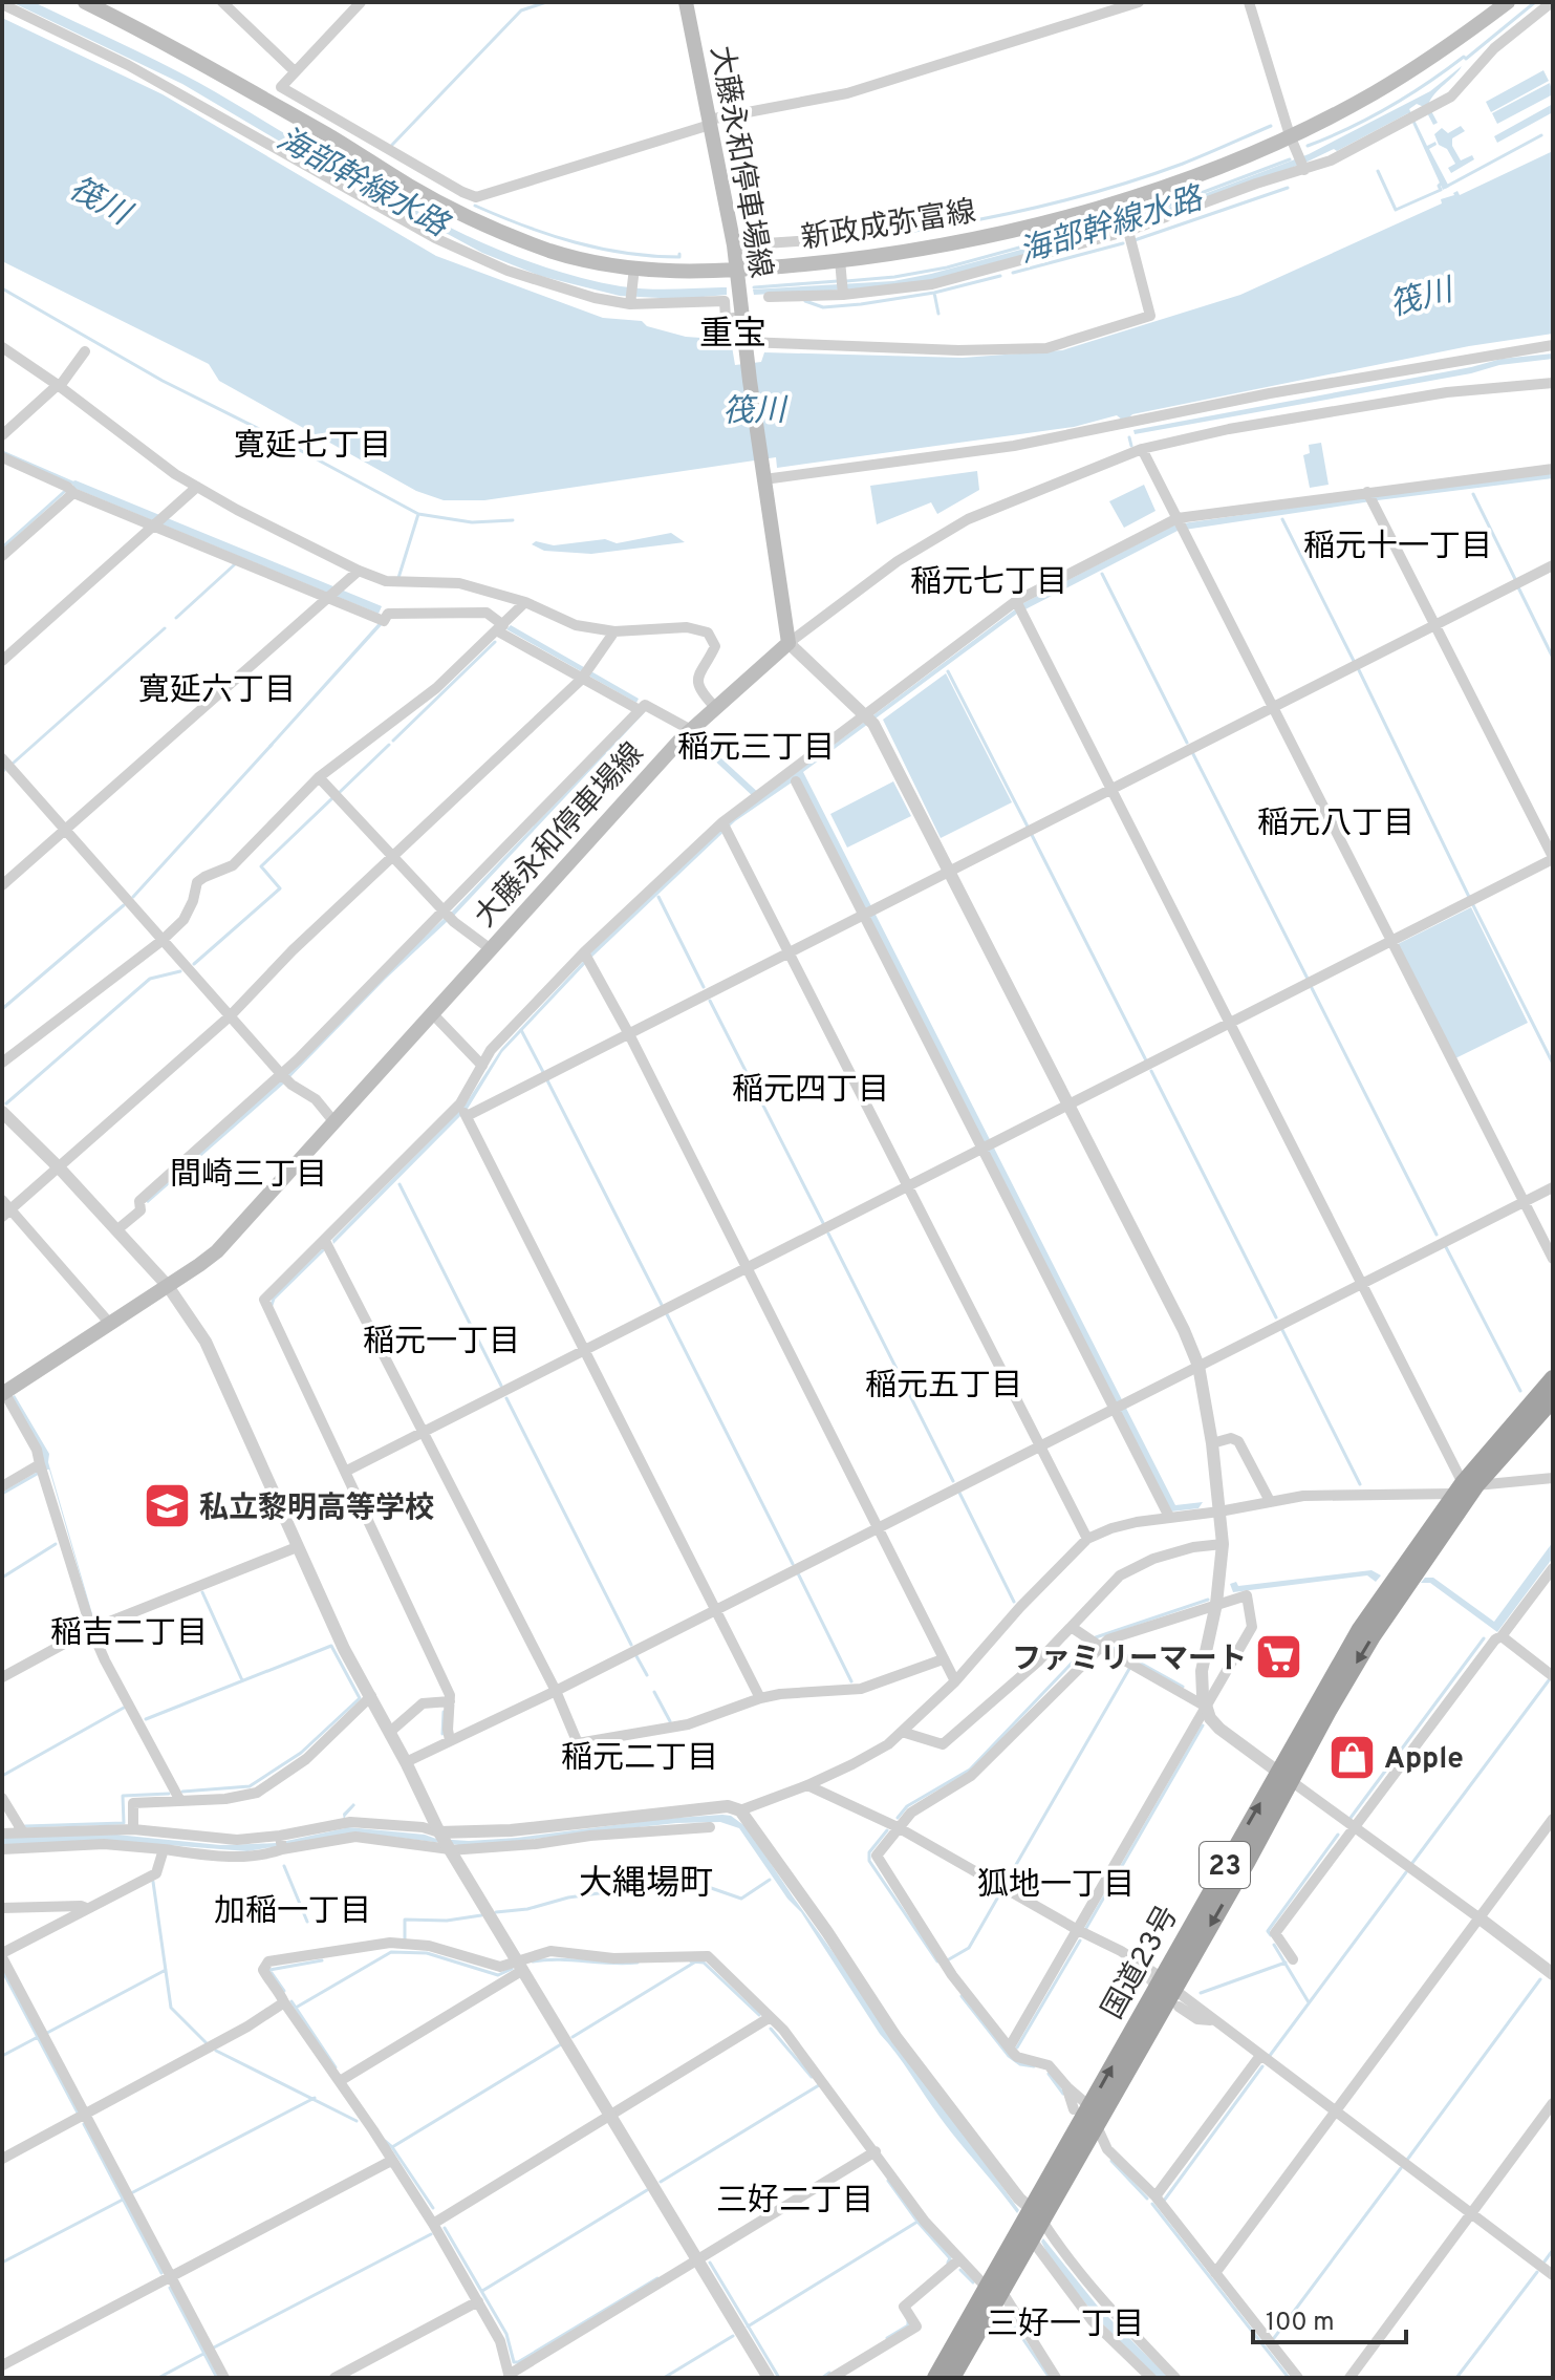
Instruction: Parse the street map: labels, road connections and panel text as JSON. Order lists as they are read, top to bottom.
{
  "streets": {
    "highway": ["23", "国道23号"],
    "main road": ["大藤永和停車場線", "新政成弥富線"]
  },
  "crossings": [
    ["大藤永和停車場線", "新政成弥富線"]
  ],
  "districts": [
    "重宝",
    "寛延七丁目",
    "稲元十一丁目",
    "稲元七丁目",
    "寛延六丁目",
    "稲元三丁目",
    "稲元八丁目",
    "稲元四丁目",
    "間崎三丁目",
    "稲元一丁目",
    "稲元五丁目",
    "稲吉二丁目",
    "稲元二丁目",
    "大縄場町",
    "狐地一丁目",
    "加稲一丁目",
    "三好二丁目",
    "三好一丁目"
  ],
  "water": ["海部幹線水路", "筏川"],
  "places": {
    "school or university": ["私立黎明高等学校"],
    "supermarket": ["ファミリーマート"],
    "shop": ["Apple"]
  },
  "scale_bar": "100 m"
}
